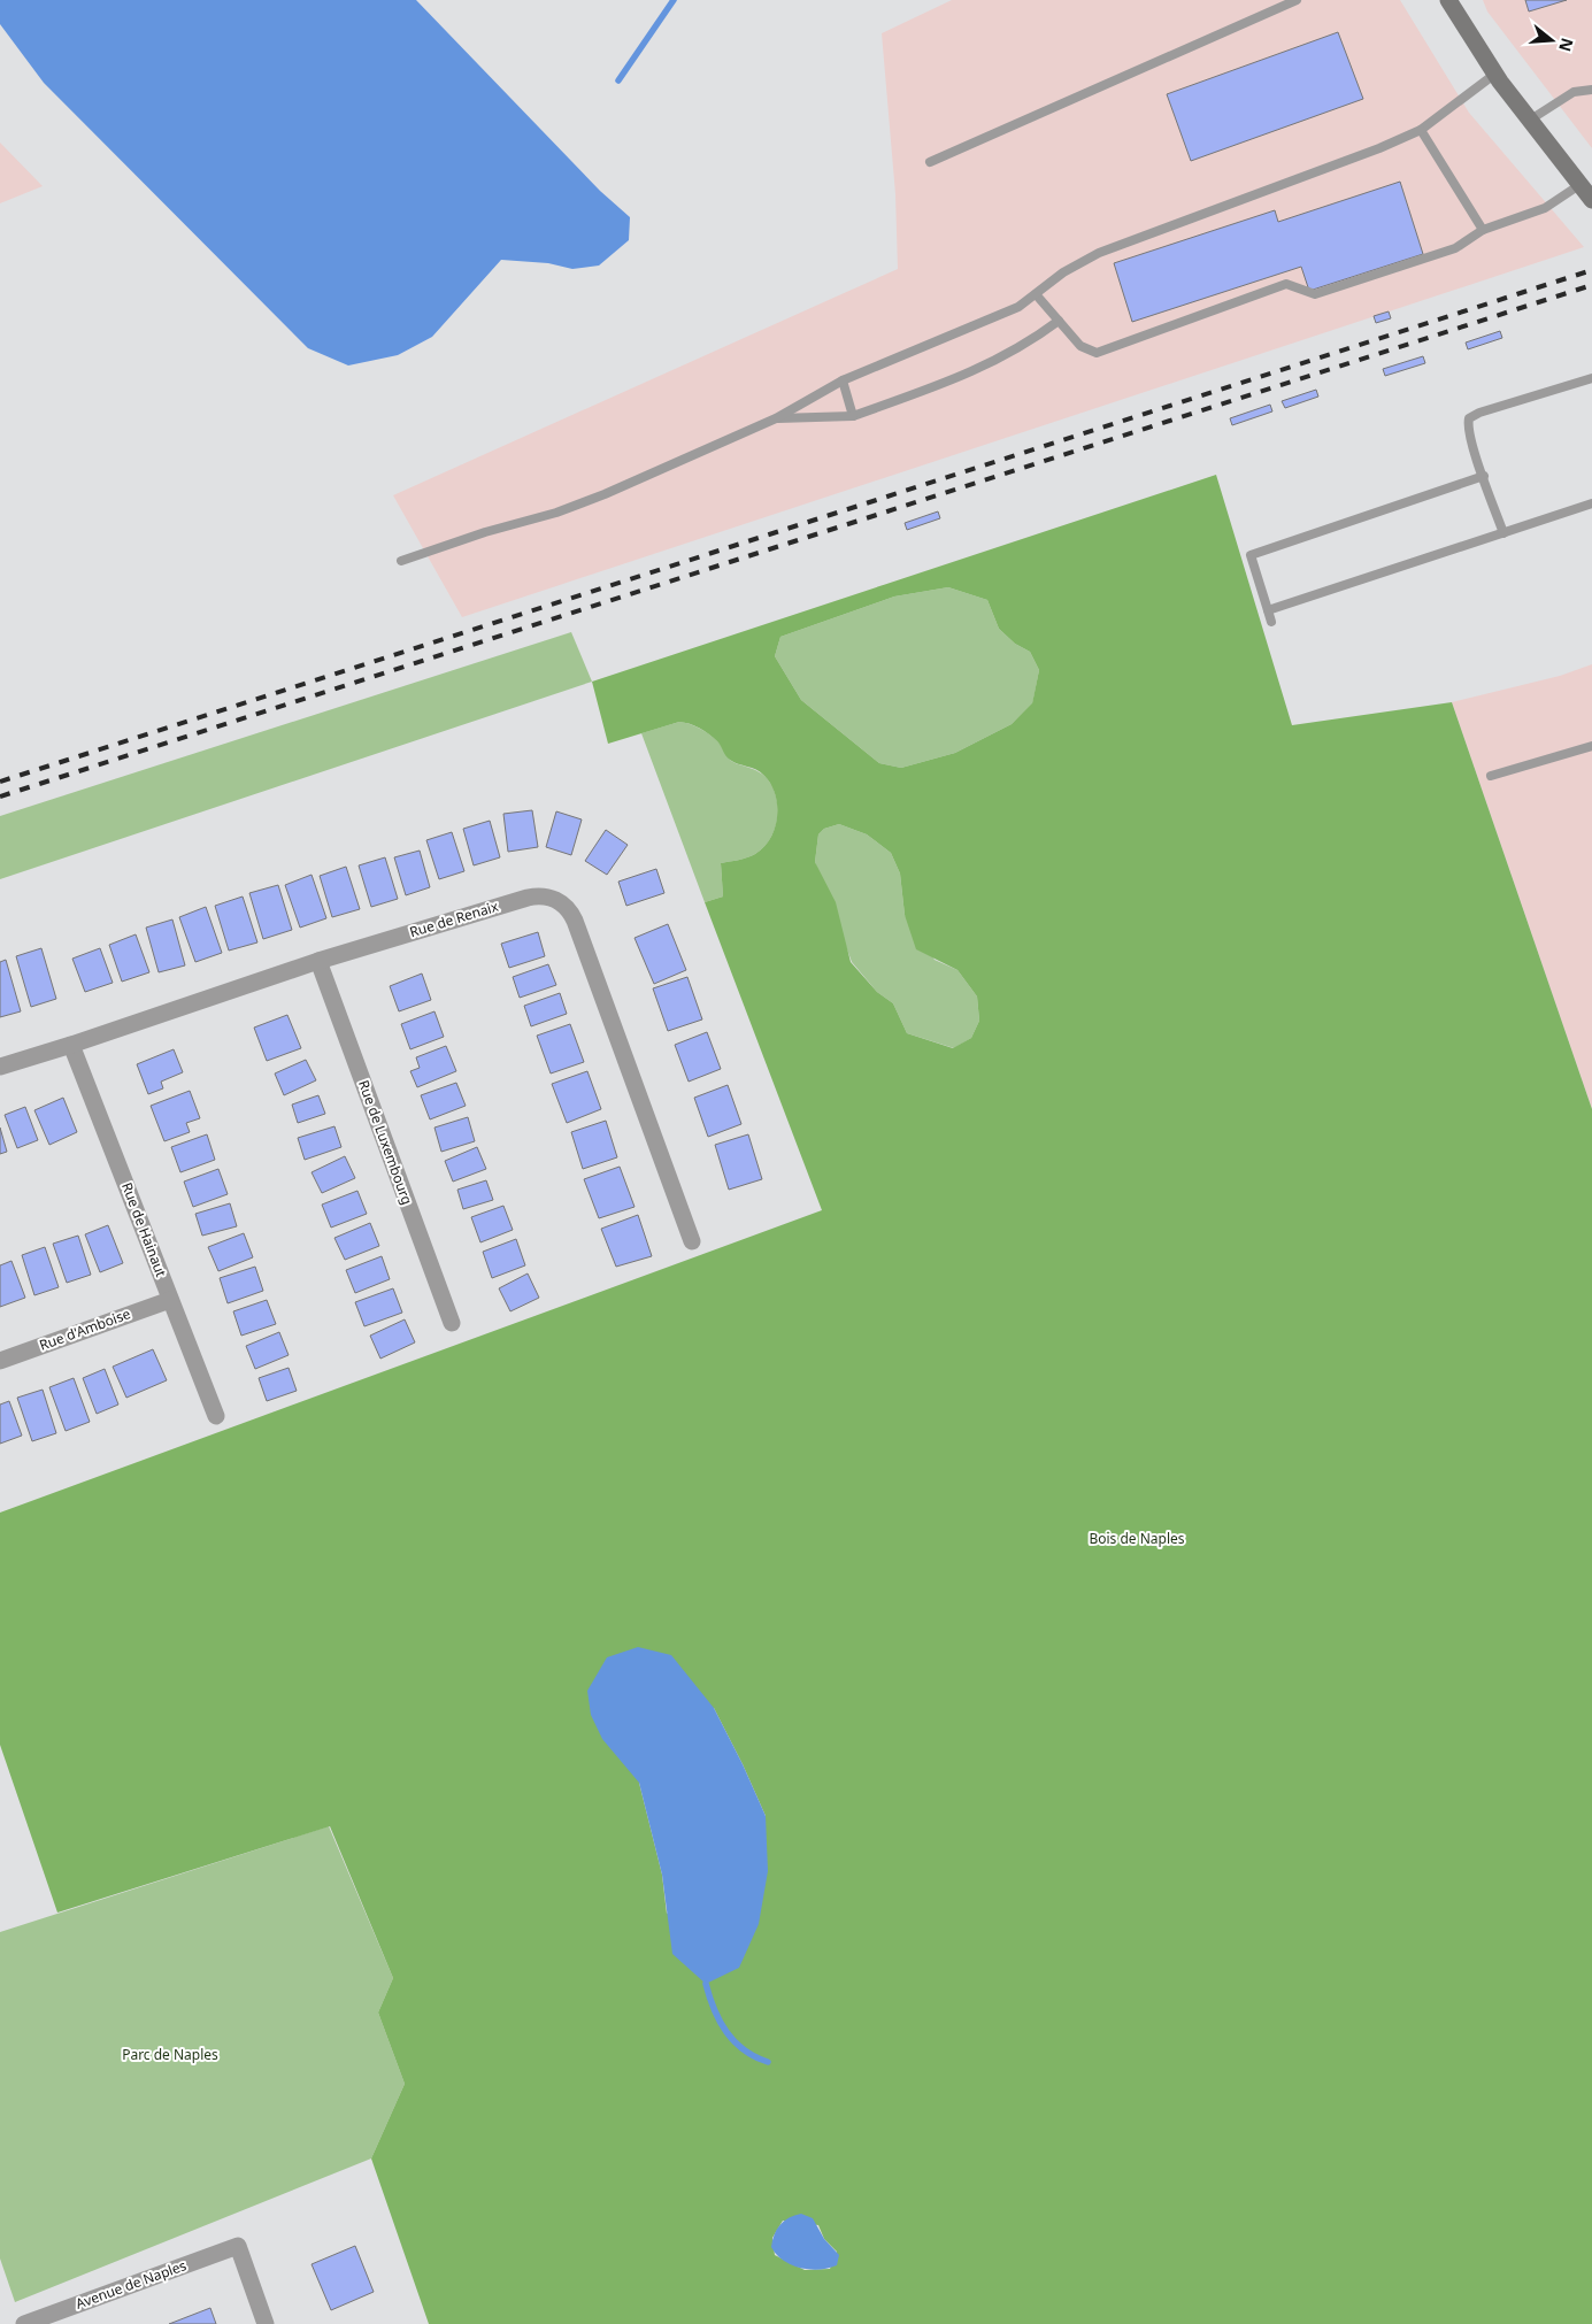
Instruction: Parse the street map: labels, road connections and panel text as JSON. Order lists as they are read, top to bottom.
{
  "streets": {
    "street": [
      "Rue de Renaix",
      "Rue de Luxembourg",
      "Rue de Hainaut",
      "Rue d'Amboise",
      "Avenue de Naples"
    ]
  },
  "crossings": [
    ["Rue de Renaix", "Rue de Luxembourg"],
    ["Rue de Renaix", "Rue de Hainaut"],
    ["Rue de Hainaut", "Rue d'Amboise"]
  ],
  "parks": ["Bois de Naples", "Parc de Naples"],
  "north": "right"
}
